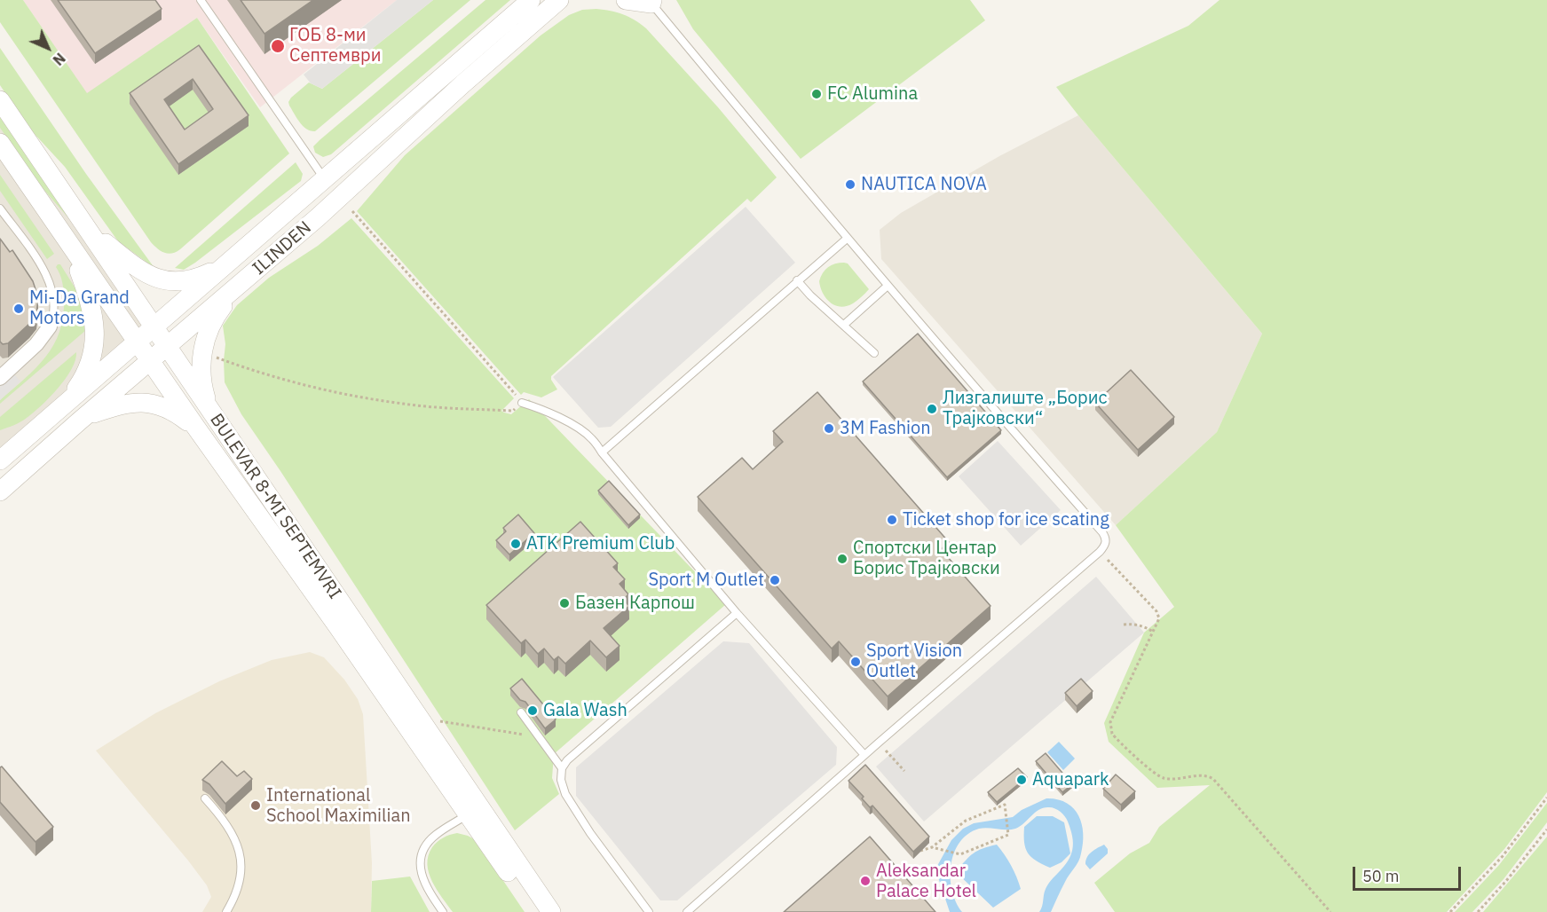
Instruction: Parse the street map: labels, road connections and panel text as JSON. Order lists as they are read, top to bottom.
{
  "streets": {
    "street": ["ILINDEN", "BULEVAR 8-MI SEPTEMVRI"]
  },
  "crossings": [
    ["ILINDEN", "BULEVAR 8-MI SEPTEMVRI"]
  ],
  "places": [
    "ГОБ 8-ми Септември",
    "FC Alumina",
    "NAUTICA NOVA",
    "Mi-Da Grand Motors",
    "Лизгалиште „Борис Трајковски“",
    "3M Fashion",
    "Ticket shop for ice scating",
    "ATK Premium Club",
    "Спортски Центар Борис Трајковски",
    "Sport M Outlet",
    "Базен Карпош",
    "Sport Vision Outlet",
    "Gala Wash",
    "Aquapark",
    "International School Maximilian",
    "Aleksandar Palace Hotel"
  ],
  "scale_bar": "50 m",
  "north": "bottom right"
}
